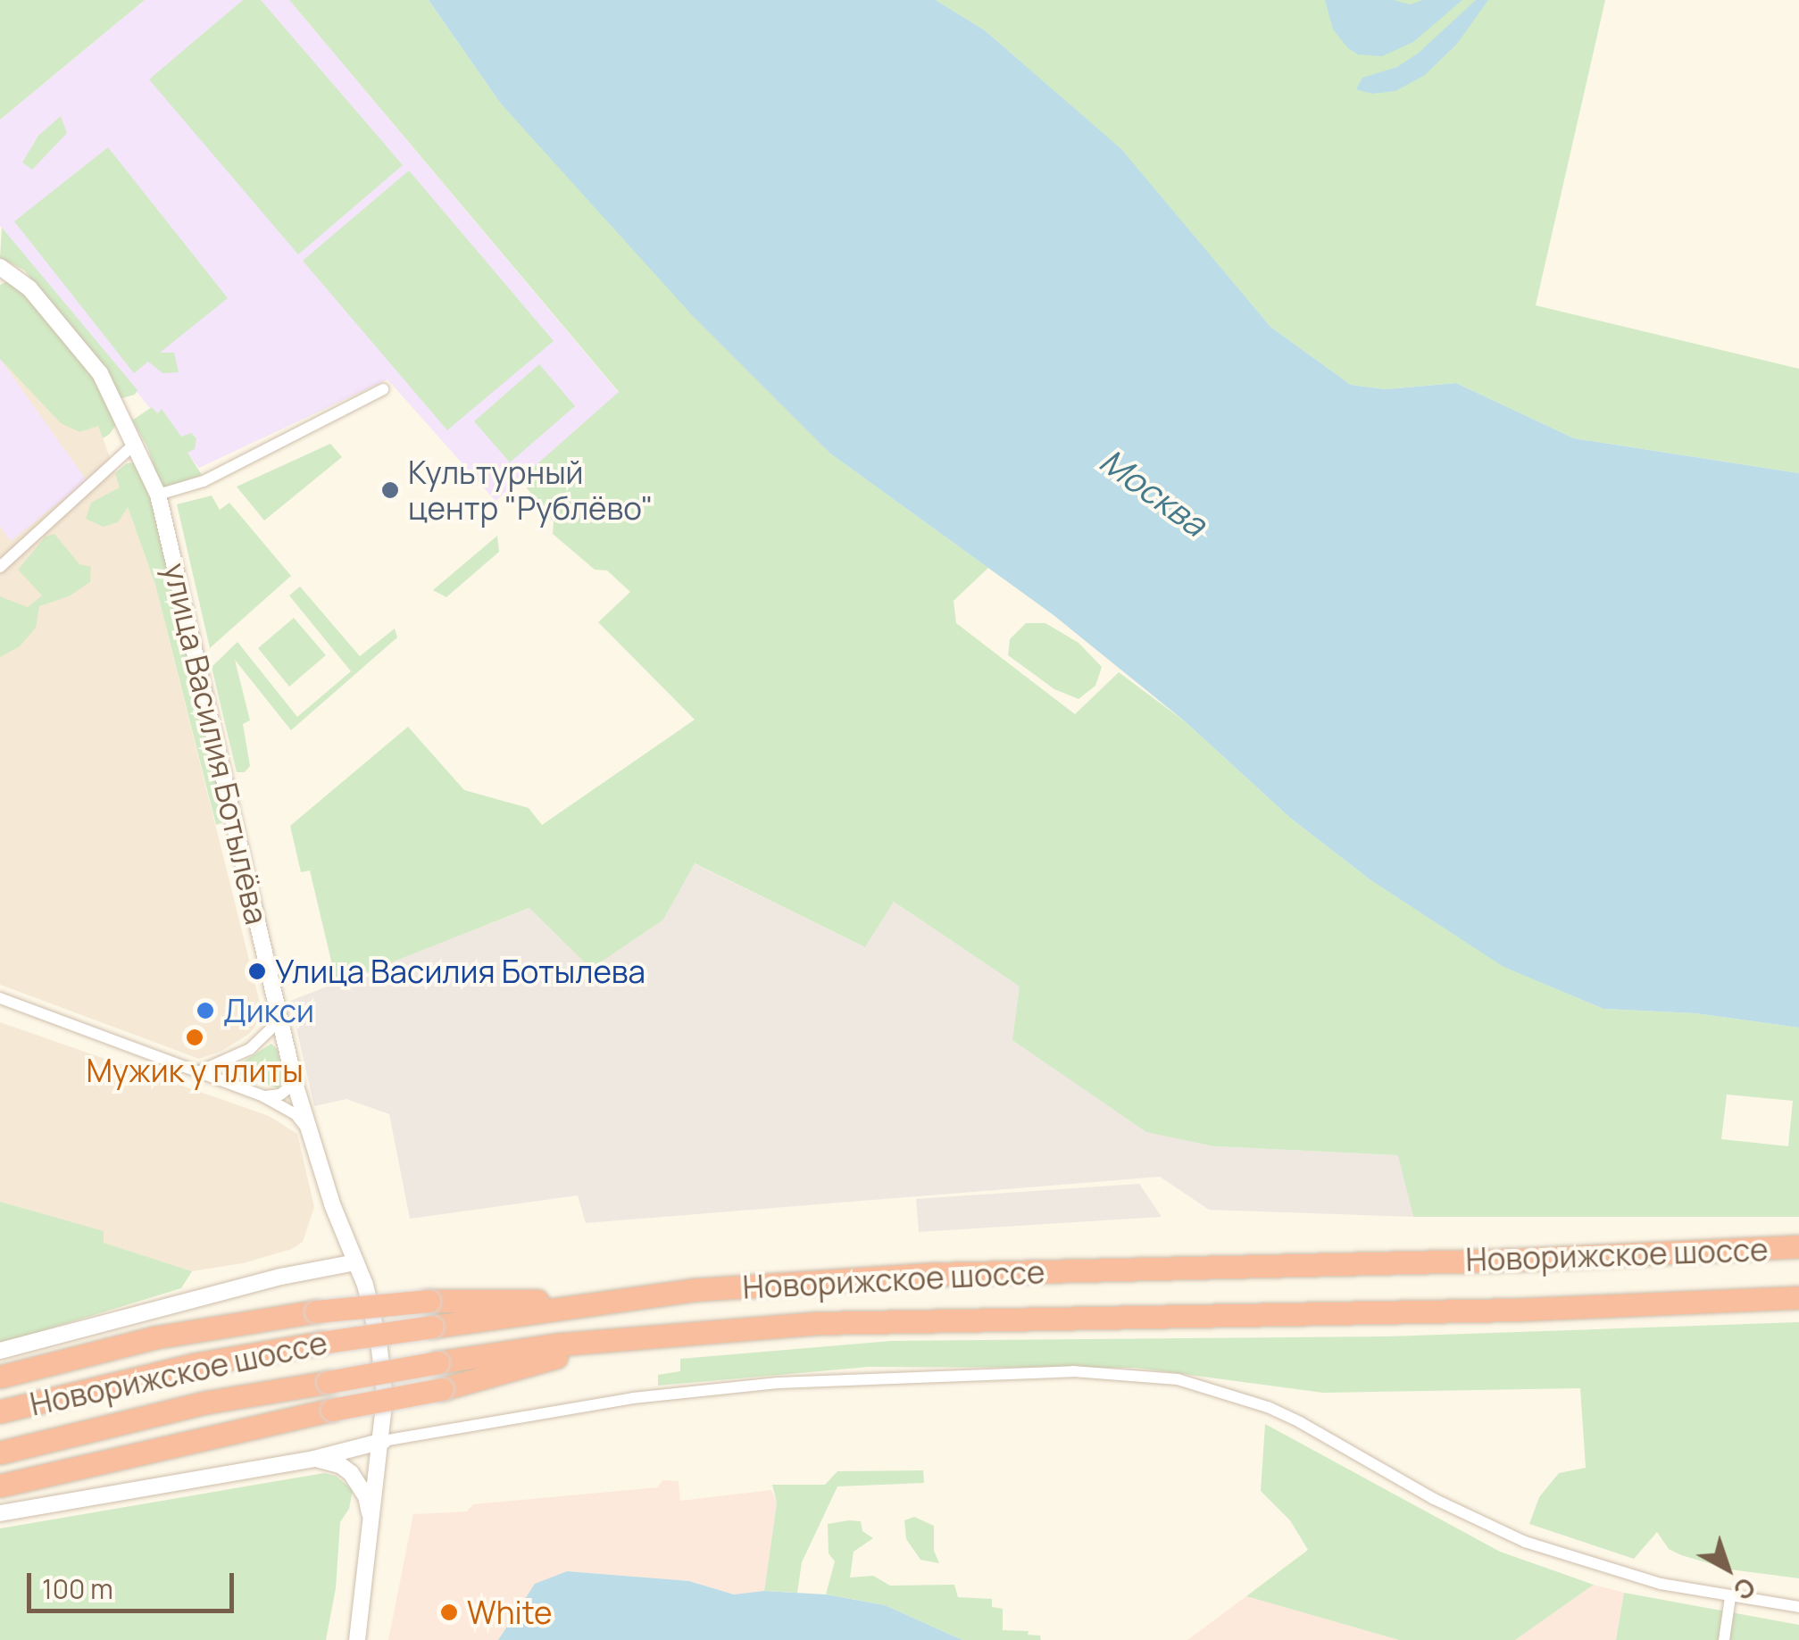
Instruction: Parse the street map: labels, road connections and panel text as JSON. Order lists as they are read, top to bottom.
{
  "streets": {
    "highway": ["Новорижское шоссе"],
    "street": ["улица Василия Ботылёва"]
  },
  "water": ["Москва"],
  "places": [
    "Культурный центр \"Рублёво\"",
    "Улица Василия Ботылева",
    "Дикси",
    "Мужик у плиты",
    "White"
  ],
  "scale_bar": "100 m",
  "north": "bottom right"
}
